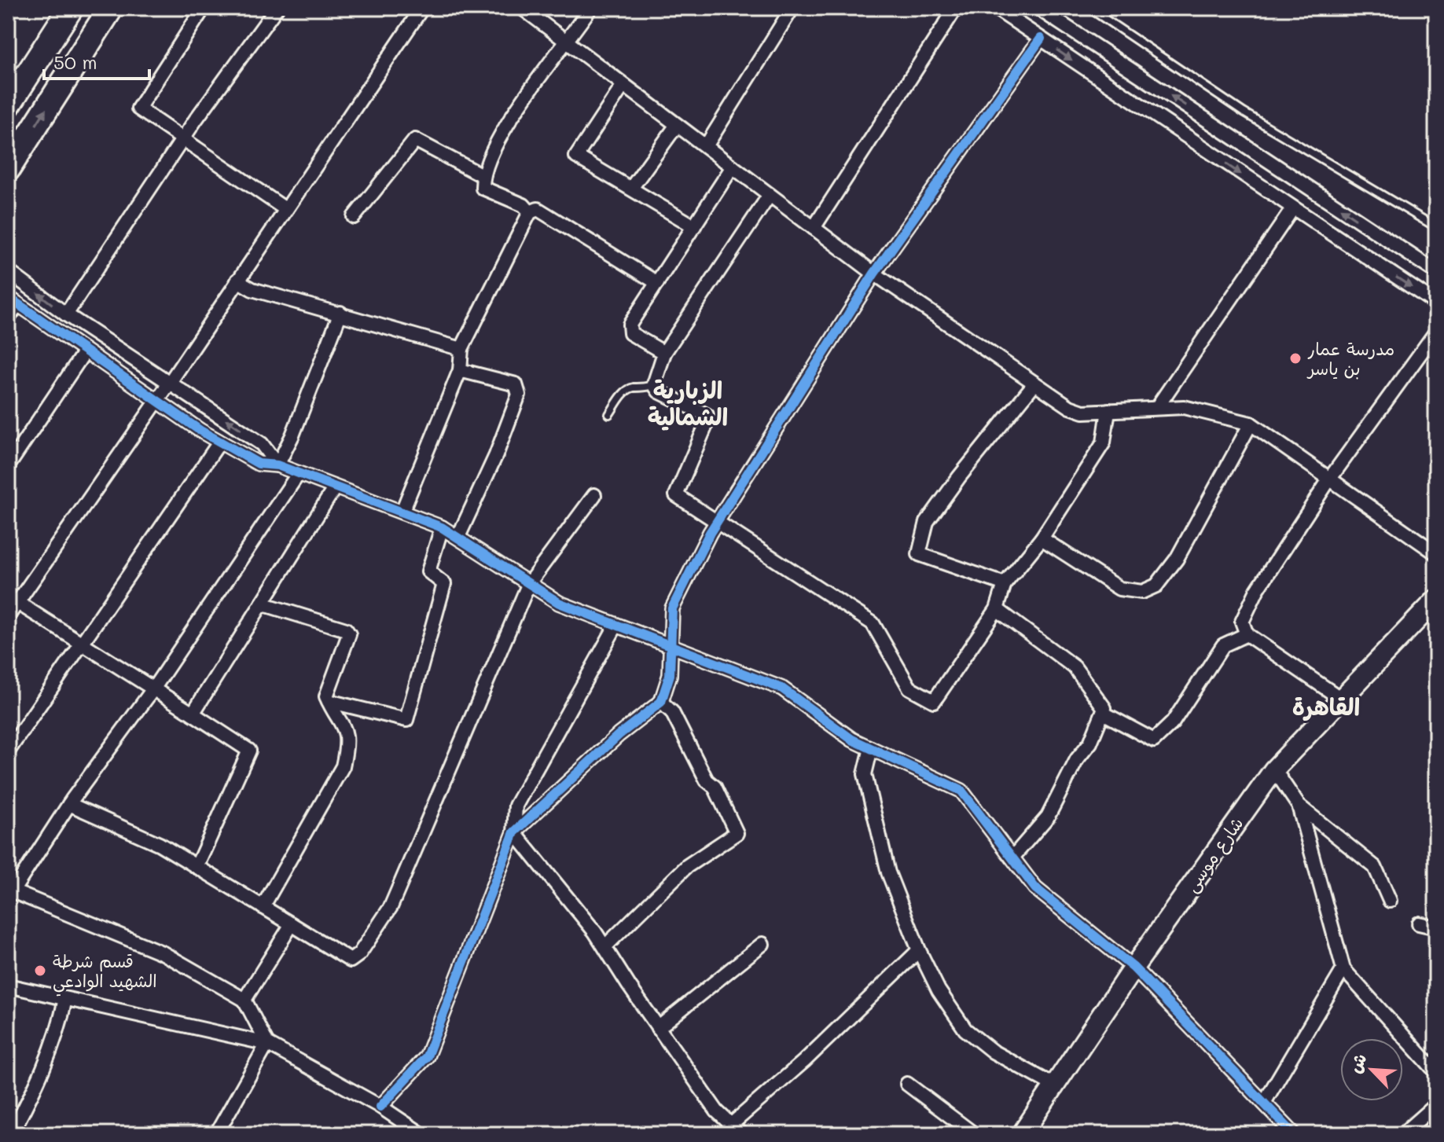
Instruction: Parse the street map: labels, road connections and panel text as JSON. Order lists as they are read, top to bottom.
{
  "streets": {
    "street": ["شارع موسى"]
  },
  "districts": ["الزبارية الشمالية", "القاهرة"],
  "places": ["مدرسة عمار بن ياسر", "قسم شرطة الشهيد الوادعي"],
  "scale_bar": "50 m",
  "north": "top left"
}
